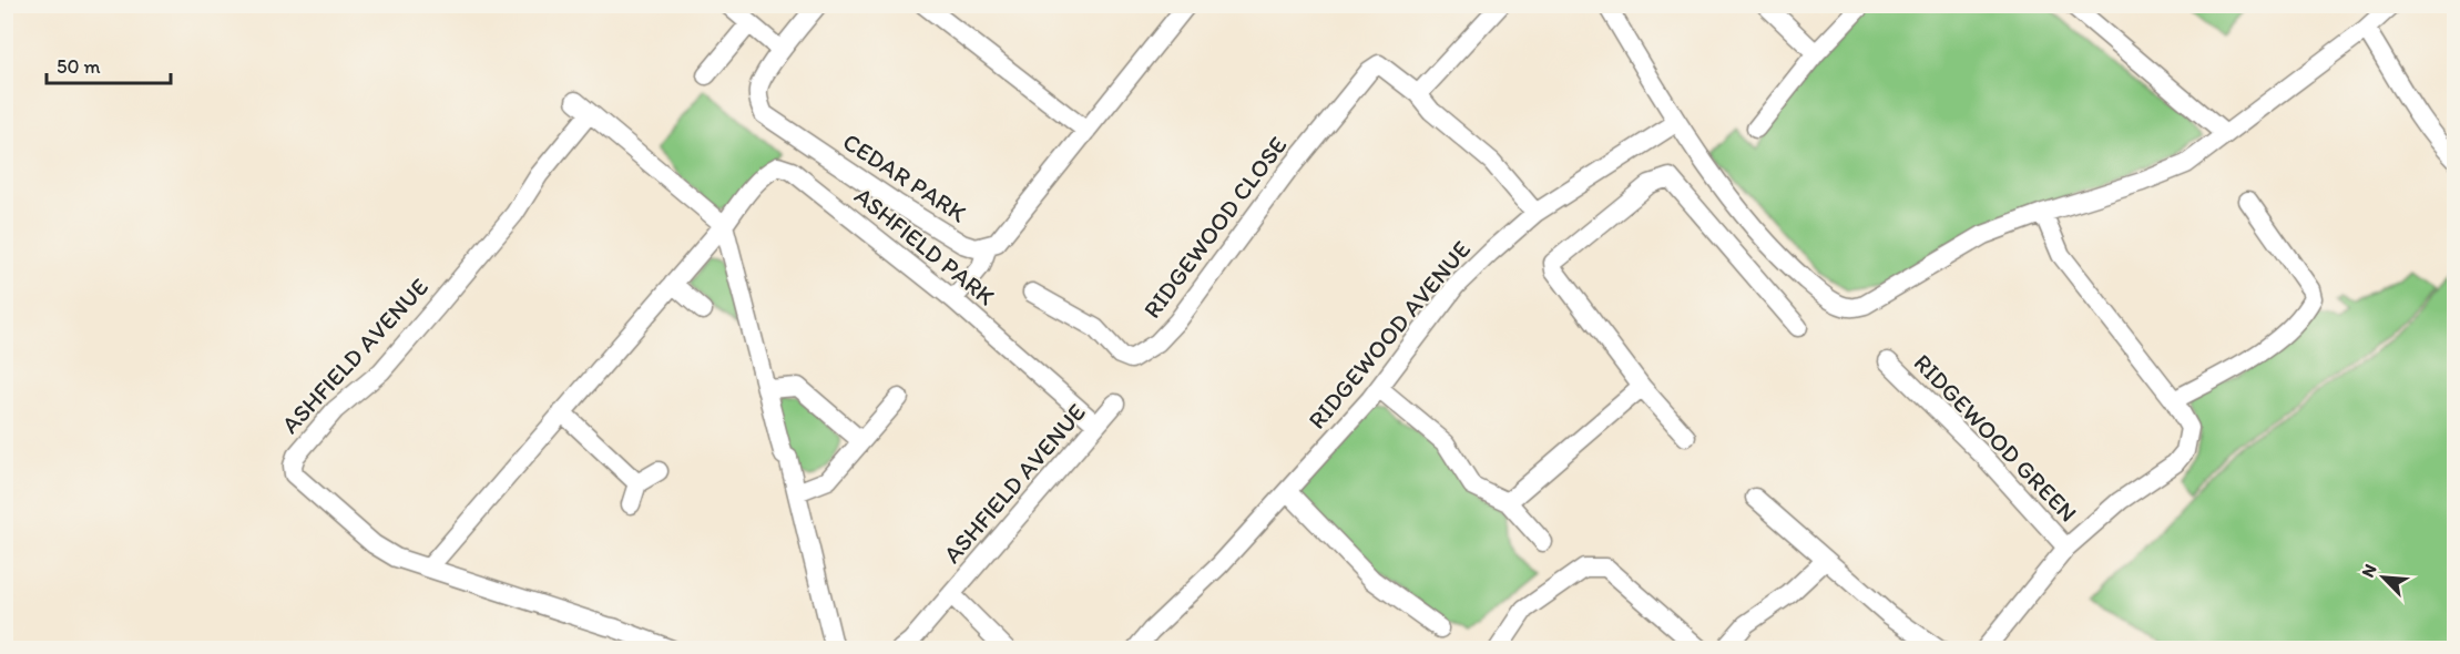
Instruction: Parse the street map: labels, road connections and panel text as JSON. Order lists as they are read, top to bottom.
{
  "streets": {
    "street": [
      "CEDAR PARK",
      "RIDGEWOOD CLOSE",
      "ASHFIELD PARK",
      "RIDGEWOOD AVENUE",
      "ASHFIELD AVENUE",
      "RIDGEWOOD GREEN"
    ]
  },
  "crossings": [
    ["RIDGEWOOD CLOSE", "RIDGEWOOD AVENUE"],
    ["ASHFIELD PARK", "ASHFIELD AVENUE"]
  ],
  "scale_bar": "50 m",
  "north": "top left"
}
